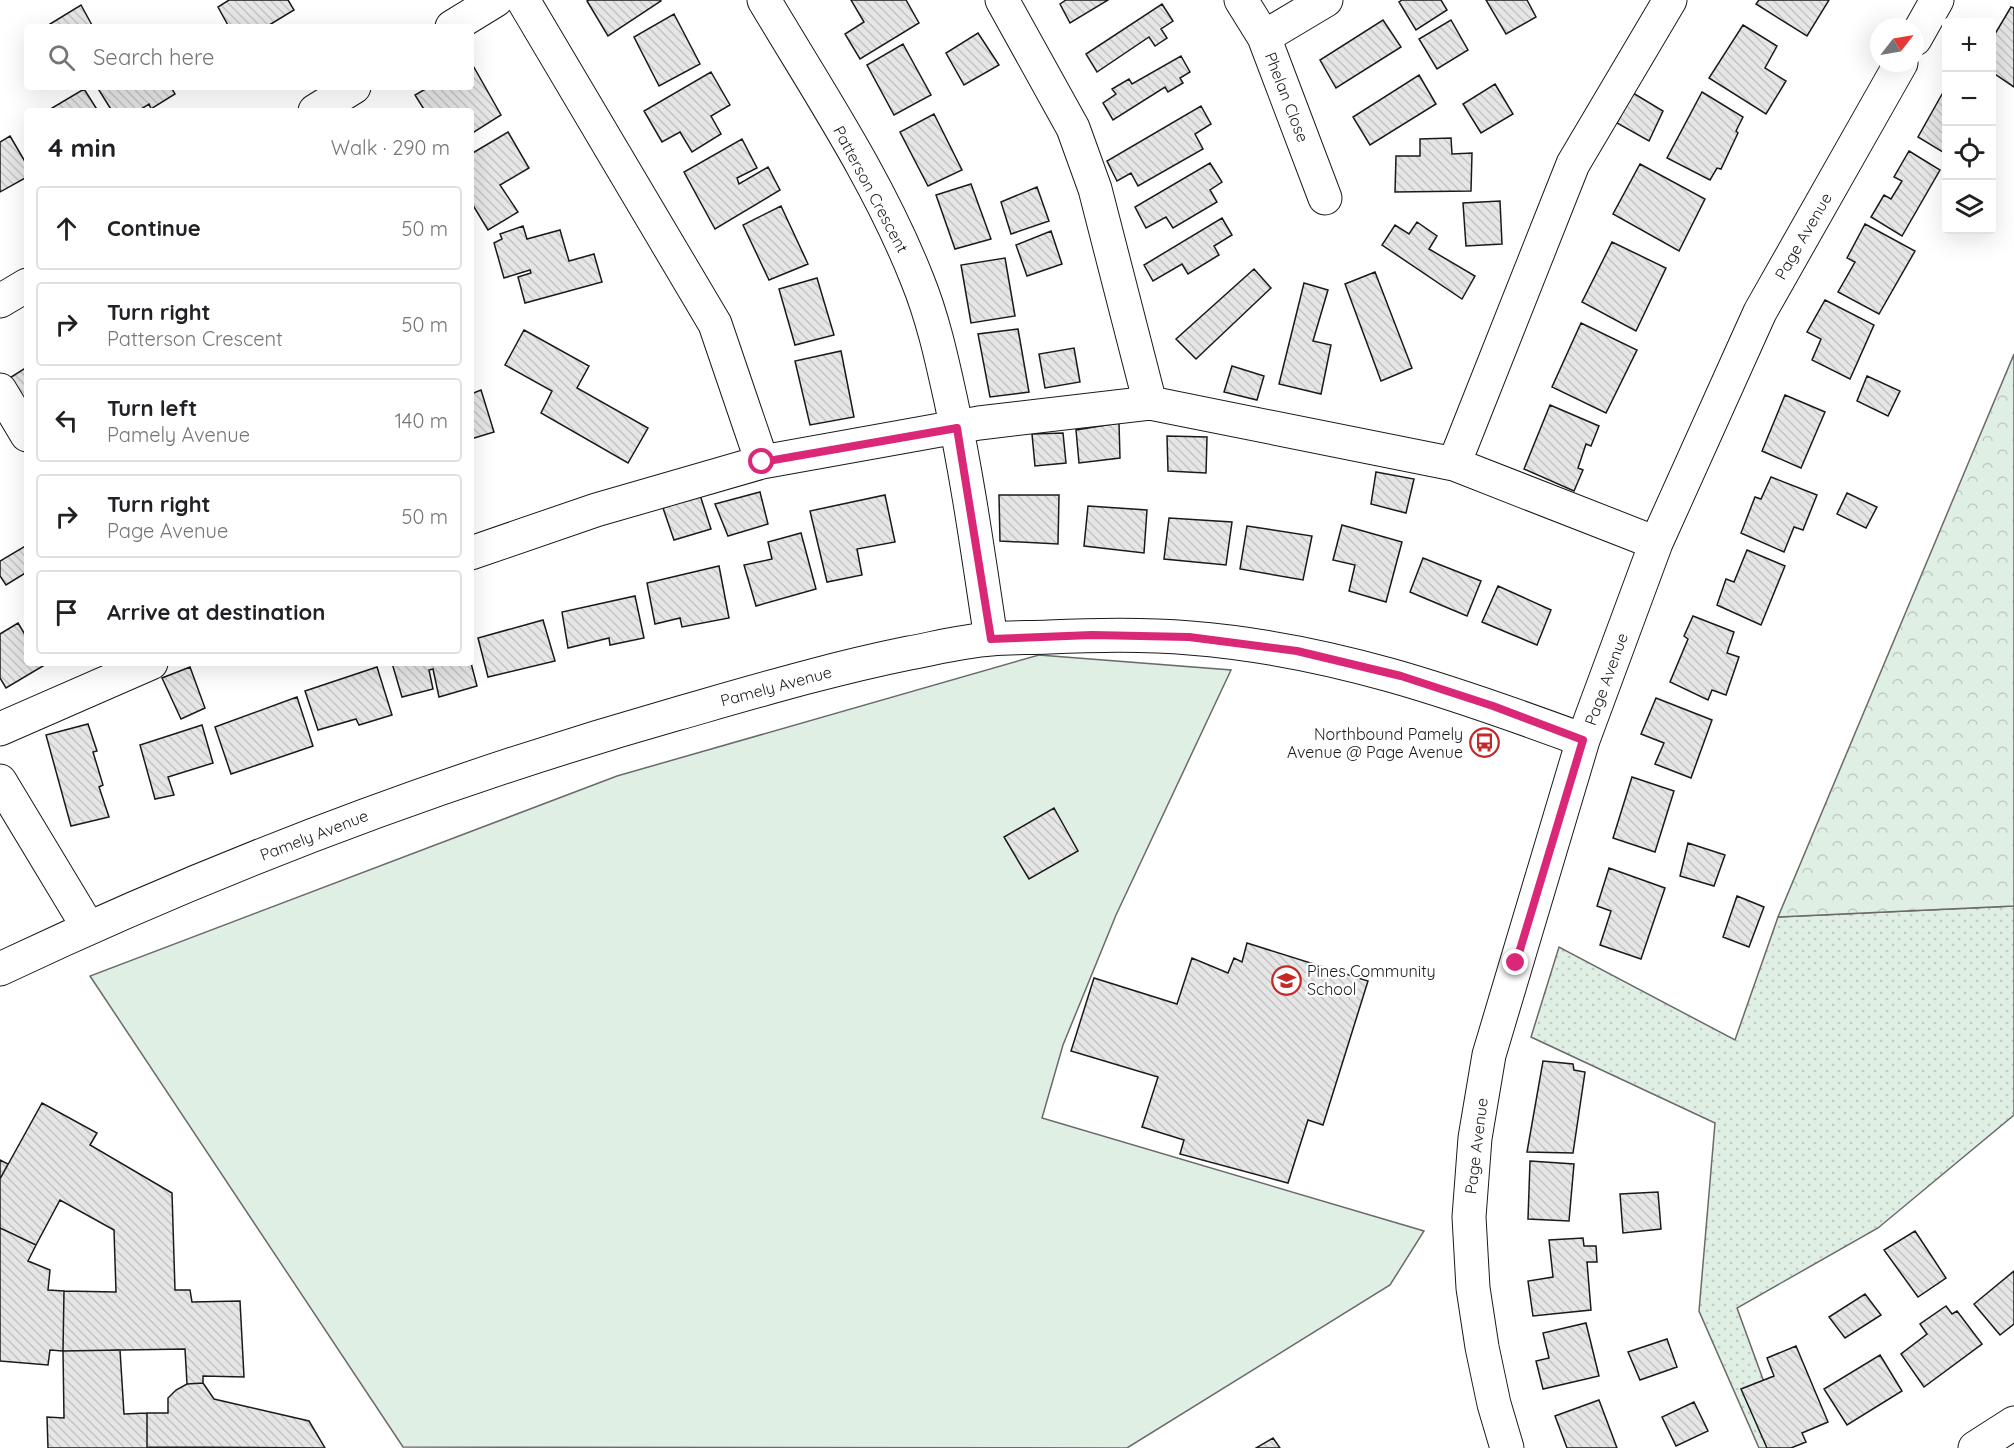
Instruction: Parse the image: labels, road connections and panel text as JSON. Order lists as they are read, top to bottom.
{
  "streets": {
    "street": [
      "Phelan Close",
      "Patterson Crescent",
      "Page Avenue",
      "Pamely Avenue"
    ]
  },
  "crossings": [
    ["Patterson Crescent", "Pamely Avenue"],
    ["Page Avenue", "Pamely Avenue"]
  ],
  "places": {
    "bus stop": ["Northbound Pamely Avenue @ Page Avenue"],
    "school or university": ["Pines Community School"]
  },
  "north": "top right",
  "page": {
    "map_buttons": ["+", "−"],
    "search": "Search here",
    "heading": ["4 min", "Walk · 290 m"],
    "list": [
      ["Continue", "50 m"],
      ["Turn right", "Patterson Crescent", "50 m"],
      ["Turn left", "Pamely Avenue", "140 m"],
      ["Turn right", "Page Avenue", "50 m"],
      "Arrive at destination"
    ]
  }
}
